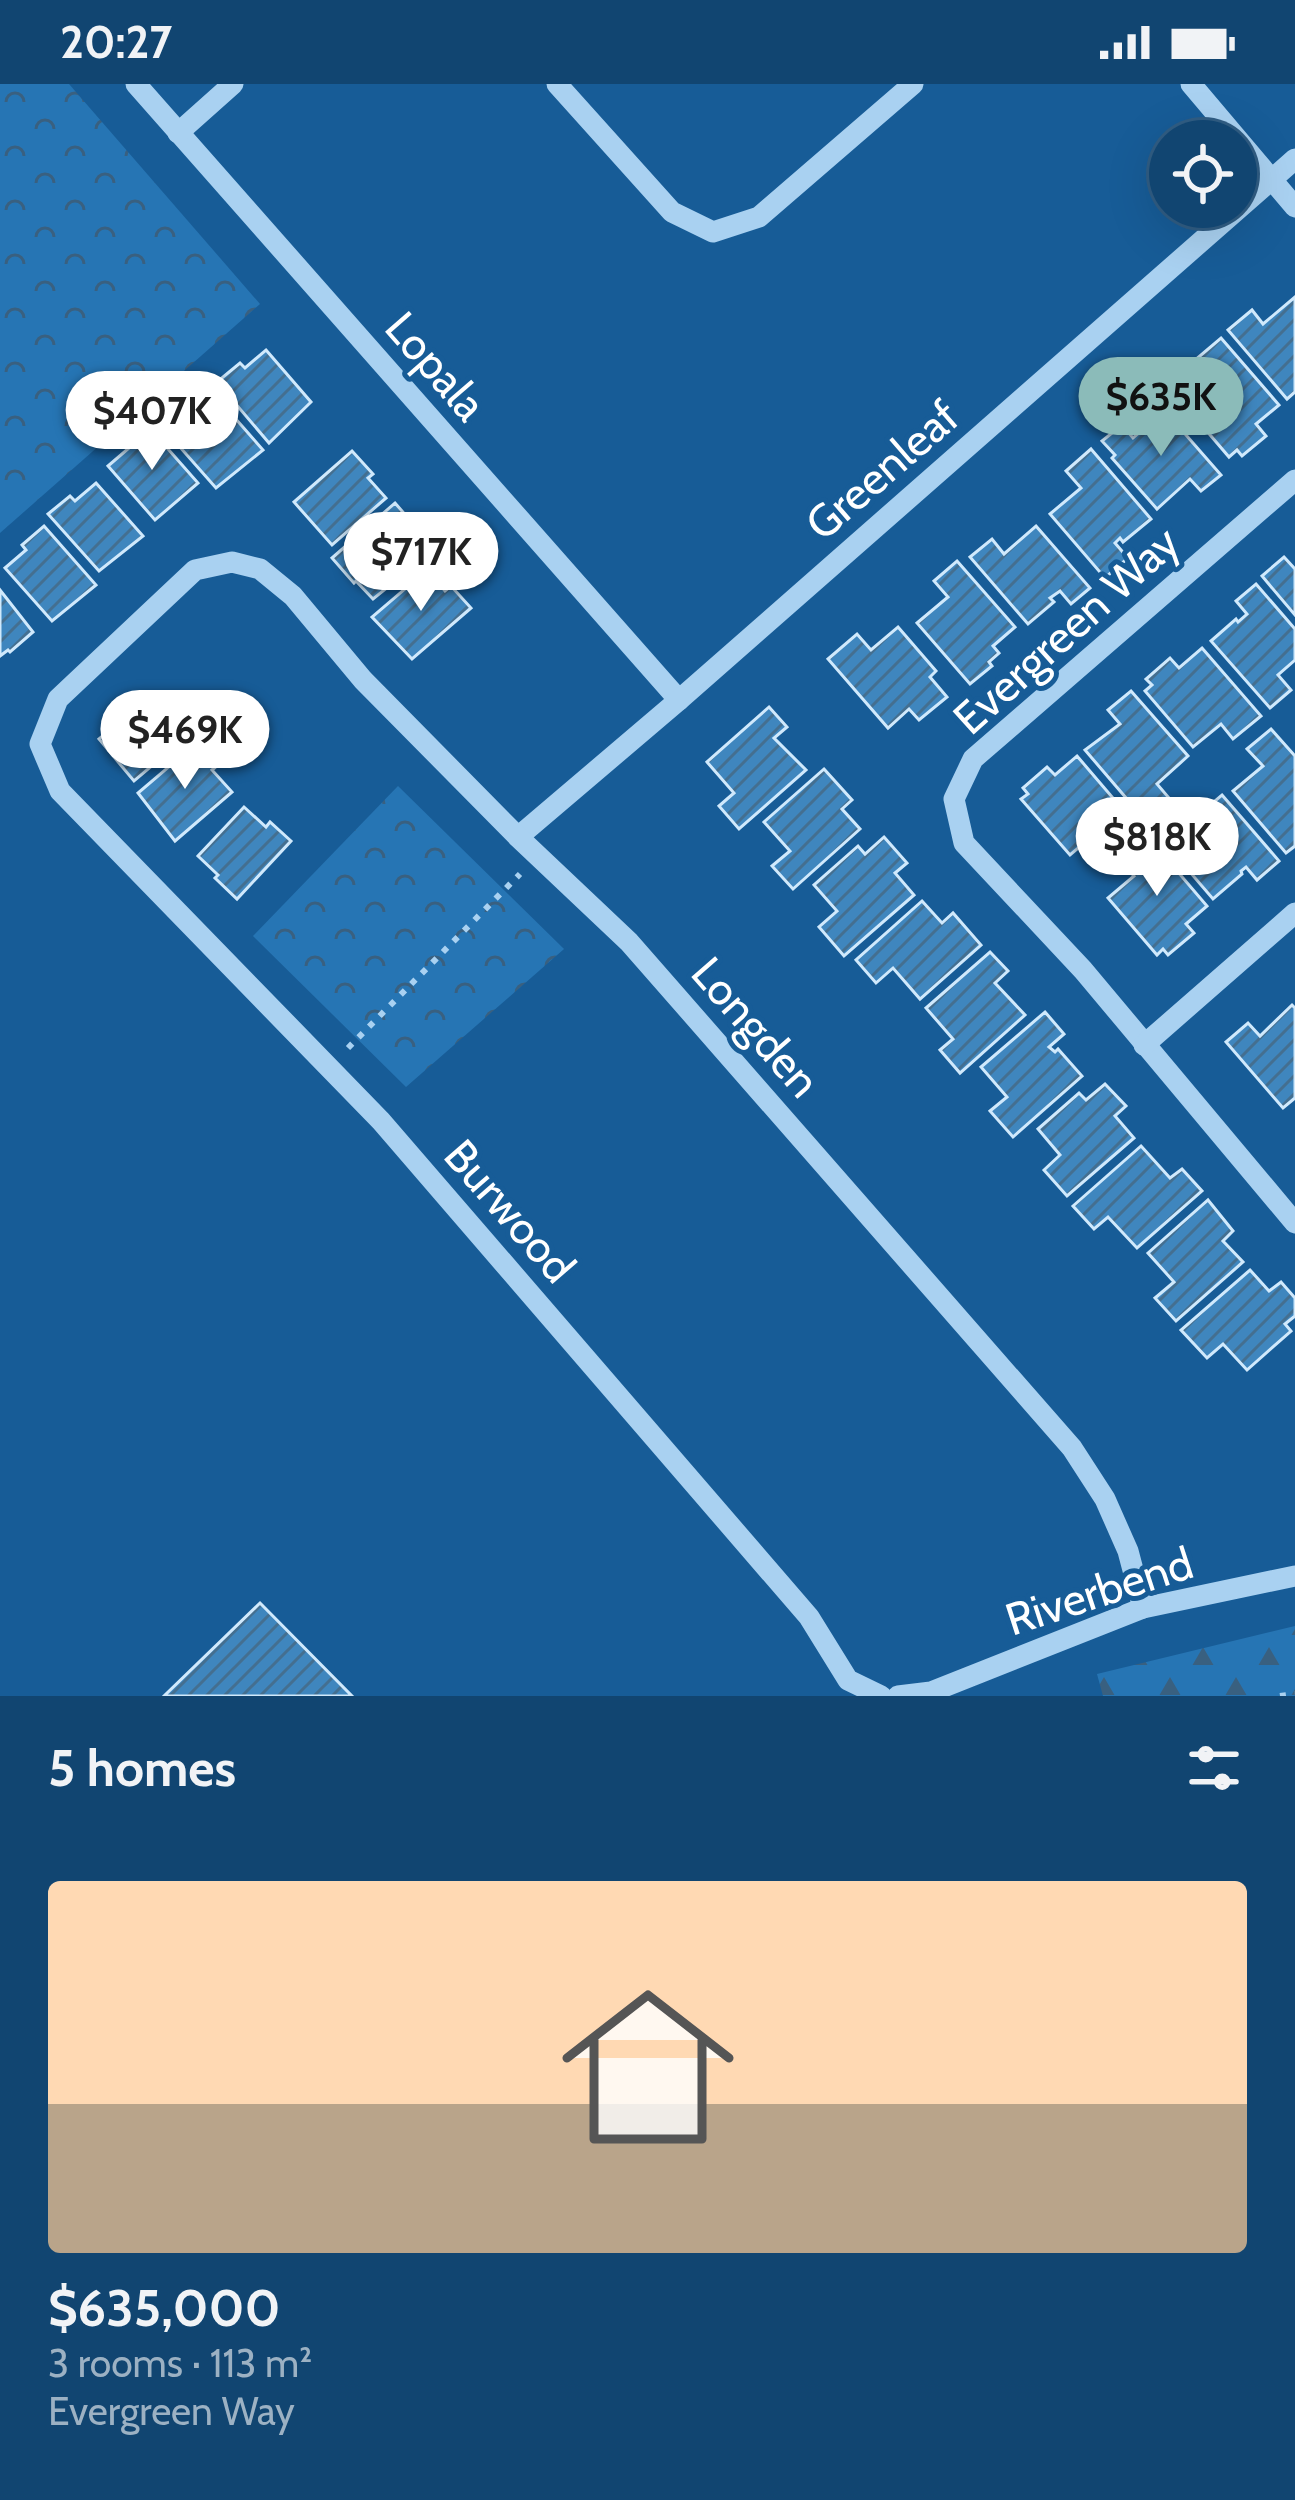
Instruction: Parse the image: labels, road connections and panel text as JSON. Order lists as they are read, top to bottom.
{
  "streets": {
    "street": [
      "Lopala",
      "Greenleaf",
      "Evergreen Way",
      "Longden",
      "Burwood",
      "Riverbend"
    ]
  },
  "crossings": [
    ["Lopala", "Greenleaf"],
    ["Greenleaf", "Longden"],
    ["Longden", "Burwood"],
    ["Longden", "Riverbend"]
  ],
  "page": {
    "status": "20:27",
    "price": [
      "$635K",
      "$407K",
      "$717K",
      "$469K",
      "$818K"
    ],
    "heading": "5 homes",
    "list": [
      {
        "name": "$635,000",
        "note": "3 rooms · 113 m² · Evergreen Way"
      }
    ]
  }
}
